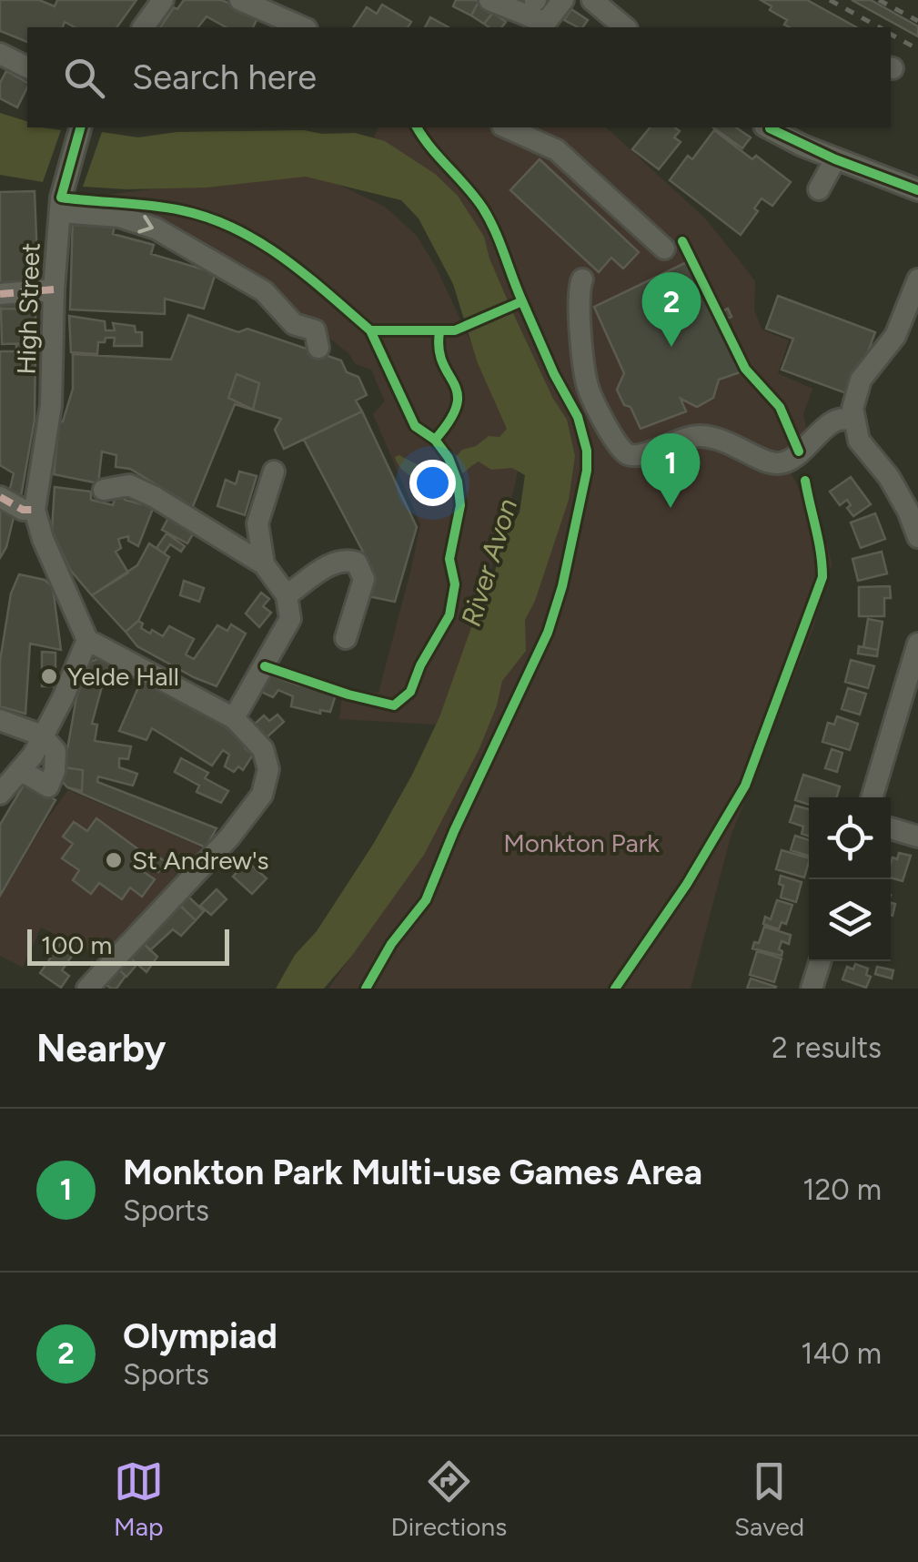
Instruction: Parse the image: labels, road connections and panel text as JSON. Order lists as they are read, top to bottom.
{
  "streets": {
    "street": ["High Street"]
  },
  "water": ["River Avon"],
  "parks": ["Monkton Park"],
  "places": ["Yelde Hall", "St Andrew's"],
  "scale_bar": "100 m",
  "page": {
    "search": "Search here",
    "pins": ["2", "1"],
    "scale": "100 m",
    "heading": ["Nearby", "2 results"],
    "list": [
      {
        "mark": "1",
        "name": "Monkton Park Multi-use Games Area",
        "note": "Sports",
        "value": "120 m"
      },
      {
        "mark": "2",
        "name": "Olympiad",
        "note": "Sports",
        "value": "140 m"
      }
    ],
    "nav": ["Map", "Directions", "Saved"]
  }
}
